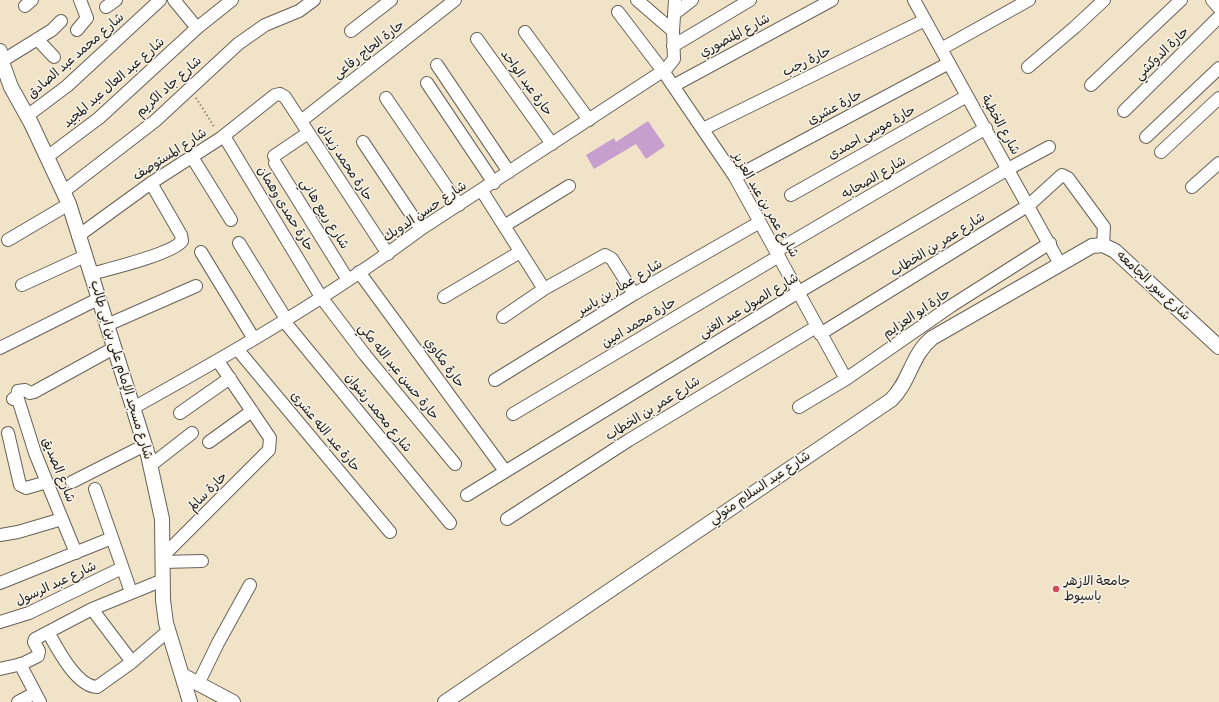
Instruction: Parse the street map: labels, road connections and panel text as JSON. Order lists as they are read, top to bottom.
{
  "streets": {
    "street": [
      "شارع المنصوري",
      "حارة الحاج رفاعى",
      "حارة الدوكشي",
      "شارع محمد عبد الصادق",
      "حارة رجب",
      "شارع عبد العال عبد المجيد",
      "حارة عبد الواحد",
      "شارع جاد الكريم",
      "حارة عشرى",
      "شارع الخطبة",
      "حارة موسى احمدى",
      "شارع المستوصف",
      "حارة محمد زيدان",
      "شارع الصحابه",
      "شارع عمر بن عبد العزيز",
      "حارة حمدى وهمان",
      "شارع حسن الدويك",
      "شارع ربيع هاني",
      "شارع عمر بن الخطاب",
      "شارع سور الجامعه",
      "شارع عمار بن ياسر",
      "شارع الصول عبد الغنى",
      "حارة ابو العزايم",
      "حارة محمد امين",
      "حارة مكاوي",
      "شارع مسجد الإمام على بن ابى طالب",
      "حارة حسن عبد الله مكي",
      "شارع محمد رشوان",
      "حارة عبد الله عشرى",
      "شارع الصديق",
      "شارع عبد السلام متولي",
      "حارة سالم",
      "شارع عبد الرسول"
    ]
  },
  "crossings": [
    ["شارع المنصوري", "شارع عمر بن عبد العزيز"],
    ["حارة الحاج رفاعى", "حارة محمد زيدان"],
    ["شارع محمد عبد الصادق", "شارع مسجد الإمام على بن ابى طالب"],
    ["حارة رجب", "شارع الخطبة"],
    ["حارة رجب", "شارع عمر بن عبد العزيز"],
    ["شارع عبد العال عبد المجيد", "شارع مسجد الإمام على بن ابى طالب"],
    ["حارة عبد الواحد", "شارع حسن الدويك"],
    ["شارع جاد الكريم", "شارع مسجد الإمام على بن ابى طالب"],
    ["حارة عشرى", "شارع الخطبة"],
    ["حارة عشرى", "شارع عمر بن عبد العزيز"],
    ["شارع الخطبة", "حارة موسى احمدى"],
    ["شارع الخطبة", "شارع الصحابه"],
    ["شارع الخطبة", "شارع عمر بن الخطاب"],
    ["شارع الخطبة", "شارع سور الجامعه"],
    ["شارع الخطبة", "شارع الصول عبد الغنى"],
    ["شارع الخطبة", "حارة ابو العزايم"],
    ["شارع الخطبة", "شارع عبد السلام متولي"],
    ["شارع المستوصف", "حارة محمد زيدان"],
    ["شارع المستوصف", "حارة حمدى وهمان"],
    ["شارع المستوصف", "شارع مسجد الإمام على بن ابى طالب"],
    ["حارة محمد زيدان", "شارع حسن الدويك"],
    ["حارة محمد زيدان", "شارع ربيع هاني"],
    ["شارع الصحابه", "شارع عمر بن عبد العزيز"],
    ["شارع الصحابه", "حارة محمد امين"],
    ["شارع عمر بن عبد العزيز", "شارع حسن الدويك"],
    ["شارع عمر بن عبد العزيز", "شارع عمر بن الخطاب"],
    ["شارع عمر بن عبد العزيز", "شارع عمار بن ياسر"],
    ["شارع عمر بن عبد العزيز", "شارع الصول عبد الغنى"],
    ["شارع عمر بن عبد العزيز", "حارة ابو العزايم"],
    ["شارع عمر بن عبد العزيز", "حارة محمد امين"],
    ["حارة حمدى وهمان", "شارع حسن الدويك"],
    ["حارة حمدى وهمان", "حارة حسن عبد الله مكي"],
    ["شارع حسن الدويك", "شارع ربيع هاني"],
    ["شارع حسن الدويك", "حارة مكاوي"],
    ["شارع حسن الدويك", "شارع مسجد الإمام على بن ابى طالب"],
    ["شارع حسن الدويك", "حارة حسن عبد الله مكي"],
    ["شارع حسن الدويك", "شارع محمد رشوان"],
    ["شارع حسن الدويك", "حارة عبد الله عشرى"],
    ["شارع عمر بن الخطاب", "شارع سور الجامعه"],
    ["شارع سور الجامعه", "شارع عبد السلام متولي"],
    ["شارع الصول عبد الغنى", "حارة مكاوي"],
    ["شارع مسجد الإمام على بن ابى طالب", "شارع الصديق"],
    ["شارع مسجد الإمام على بن ابى طالب", "حارة سالم"]
  ],
  "places": ["جامعة الازهر باسيوط"]
}
